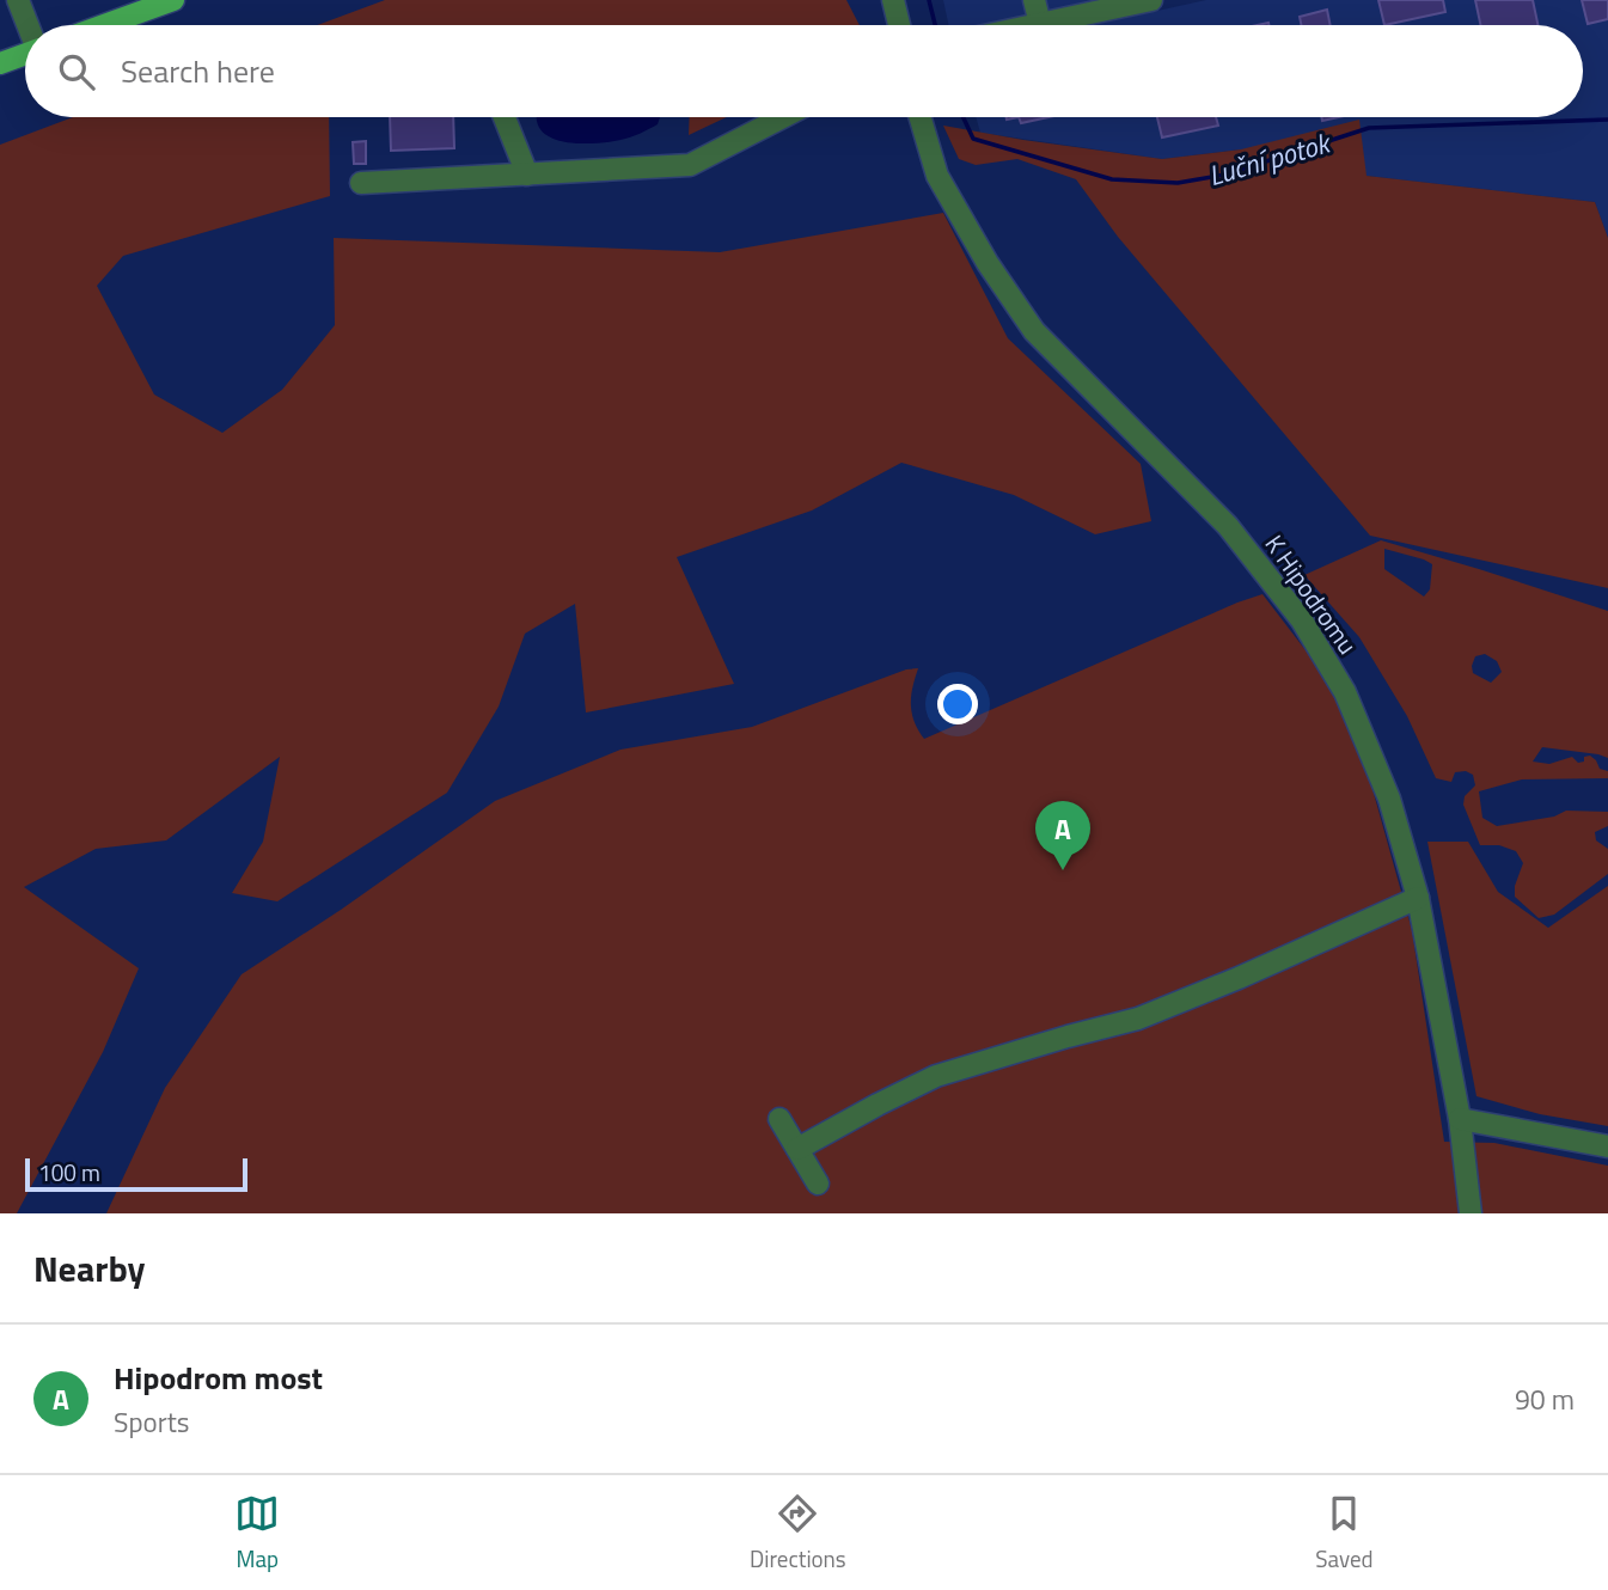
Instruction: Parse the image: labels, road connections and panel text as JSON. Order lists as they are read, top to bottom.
{
  "streets": {
    "street": ["K Hipodromu"]
  },
  "water": ["Luční potok"],
  "scale_bar": "100 m",
  "page": {
    "search": "Search here",
    "pins": "A",
    "scale": "100 m",
    "heading": "Nearby",
    "list": [
      {
        "mark": "A",
        "name": "Hipodrom most",
        "note": "Sports",
        "value": "90 m"
      }
    ],
    "nav": ["Map", "Directions", "Saved"]
  }
}
